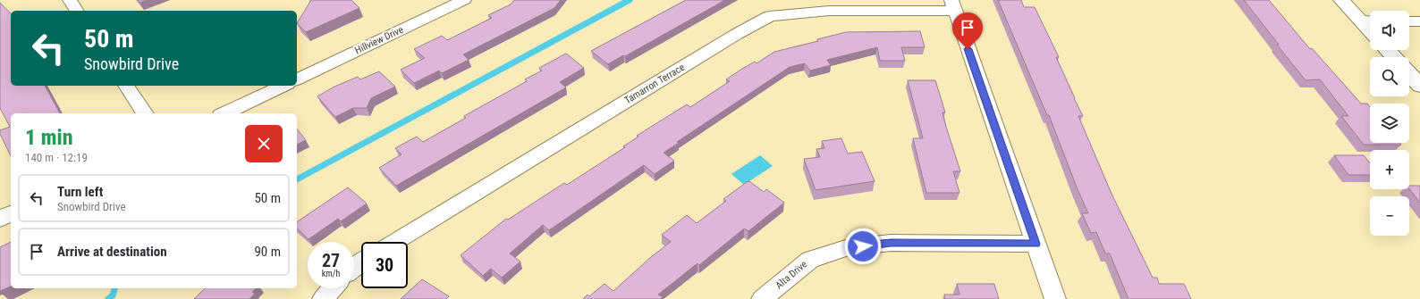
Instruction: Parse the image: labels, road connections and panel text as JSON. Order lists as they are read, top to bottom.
{
  "streets": {
    "street": ["Hillview Drive", "Tamarron Terrace", "Alta Drive"]
  },
  "page": {
    "map_buttons": ["+", "−"],
    "turn": ["50 m", "Snowbird Drive"],
    "heading": ["1 min", "140 m · 12:19"],
    "list": [
      {
        "name": "Turn left",
        "note": "Snowbird Drive",
        "value": "50 m"
      },
      {
        "name": "Arrive at destination",
        "value": "90 m"
      }
    ],
    "speed": "27 km/h",
    "limit": "30"
  }
}
